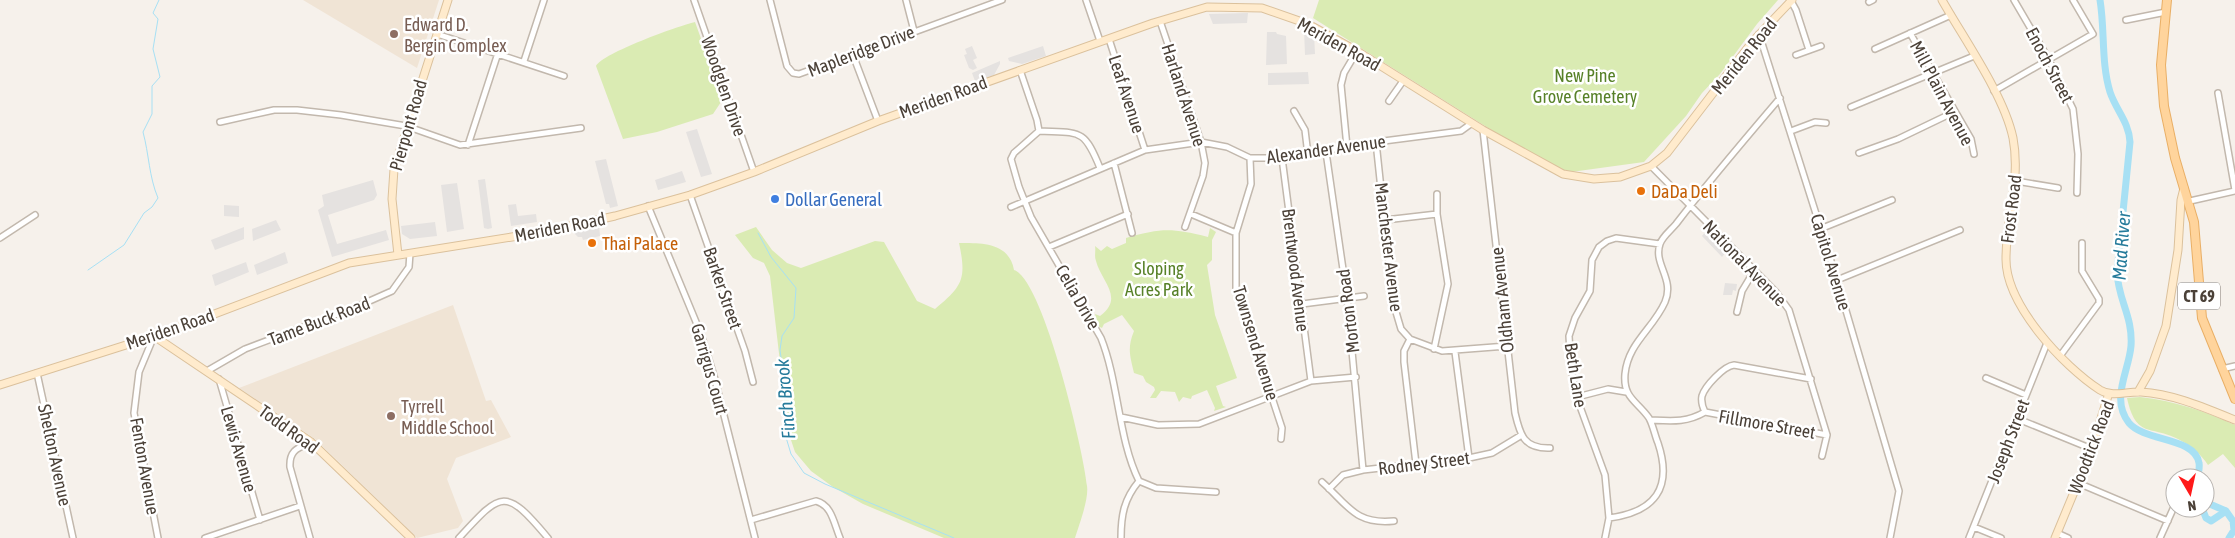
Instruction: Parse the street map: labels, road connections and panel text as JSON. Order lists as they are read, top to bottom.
{
  "streets": {
    "main road": [
      "Meriden Road",
      "Pierpont Road",
      "Frost Road",
      "CT 69",
      "Todd Road",
      "Woodtick Road"
    ],
    "street": [
      "Mapleridge Drive",
      "Enoch Street",
      "Woodglen Drive",
      "Mill Plain Avenue",
      "Leaf Avenue",
      "Harland Avenue",
      "Alexander Avenue",
      "Manchester Avenue",
      "Capitol Avenue",
      "National Avenue",
      "Brentwood Avenue",
      "Barker Street",
      "Celia Drive",
      "Oldham Avenue",
      "Morton Road",
      "Tame Buck Road",
      "Townsend Avenue",
      "Garrigus Court",
      "Beth Lane",
      "Fillmore Street",
      "Joseph Street",
      "Lewis Avenue",
      "Shelton Avenue",
      "Rodney Street",
      "Fenton Avenue"
    ]
  },
  "crossings": [
    ["Meriden Road", "Woodglen Drive"],
    ["Meriden Road", "Leaf Avenue"],
    ["Meriden Road", "Harland Avenue"],
    ["Meriden Road", "Pierpont Road"],
    ["Meriden Road", "Alexander Avenue"],
    ["Meriden Road", "Capitol Avenue"],
    ["Meriden Road", "National Avenue"],
    ["Meriden Road", "Barker Street"],
    ["Meriden Road", "Oldham Avenue"],
    ["Meriden Road", "Tame Buck Road"],
    ["Meriden Road", "Garrigus Court"],
    ["Meriden Road", "Todd Road"],
    ["Meriden Road", "Shelton Avenue"],
    ["Meriden Road", "Fenton Avenue"],
    ["Leaf Avenue", "Alexander Avenue"],
    ["Harland Avenue", "Alexander Avenue"],
    ["Alexander Avenue", "Manchester Avenue"],
    ["Alexander Avenue", "Brentwood Avenue"],
    ["Alexander Avenue", "Celia Drive"],
    ["Alexander Avenue", "Morton Road"],
    ["Alexander Avenue", "Townsend Avenue"],
    ["Frost Road", "Joseph Street"],
    ["Frost Road", "Woodtick Road"],
    ["National Avenue", "Fillmore Street"],
    ["CT 69", "Woodtick Road"],
    ["Oldham Avenue", "Rodney Street"],
    ["Morton Road", "Rodney Street"],
    ["Tame Buck Road", "Todd Road"],
    ["Todd Road", "Lewis Avenue"],
    ["Todd Road", "Fenton Avenue"]
  ],
  "water": ["Mad River", "Finch Brook"],
  "parks": ["New Pine Grove Cemetery", "Sloping Acres Park"],
  "places": [
    "Edward D. Bergin Complex",
    "DaDa Deli",
    "Dollar General",
    "Thai Palace",
    "Tyrrell Middle School"
  ],
  "north": "bottom"
}
